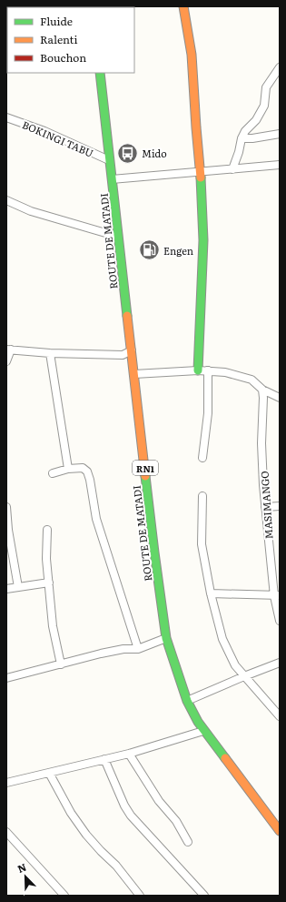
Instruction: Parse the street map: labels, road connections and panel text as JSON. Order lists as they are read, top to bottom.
{
  "streets": {
    "main road": ["ROUTE DE MATADI", "RN1"],
    "street": ["BOKINGI TABU", "MASIMANGO"]
  },
  "crossings": [
    ["BOKINGI TABU", "ROUTE DE MATADI"]
  ],
  "places": {
    "bus stop": ["Mido"],
    "fuel station": ["Engen"]
  },
  "legend": ["Fluide", "Ralenti", "Bouchon"],
  "north": "top left"
}
